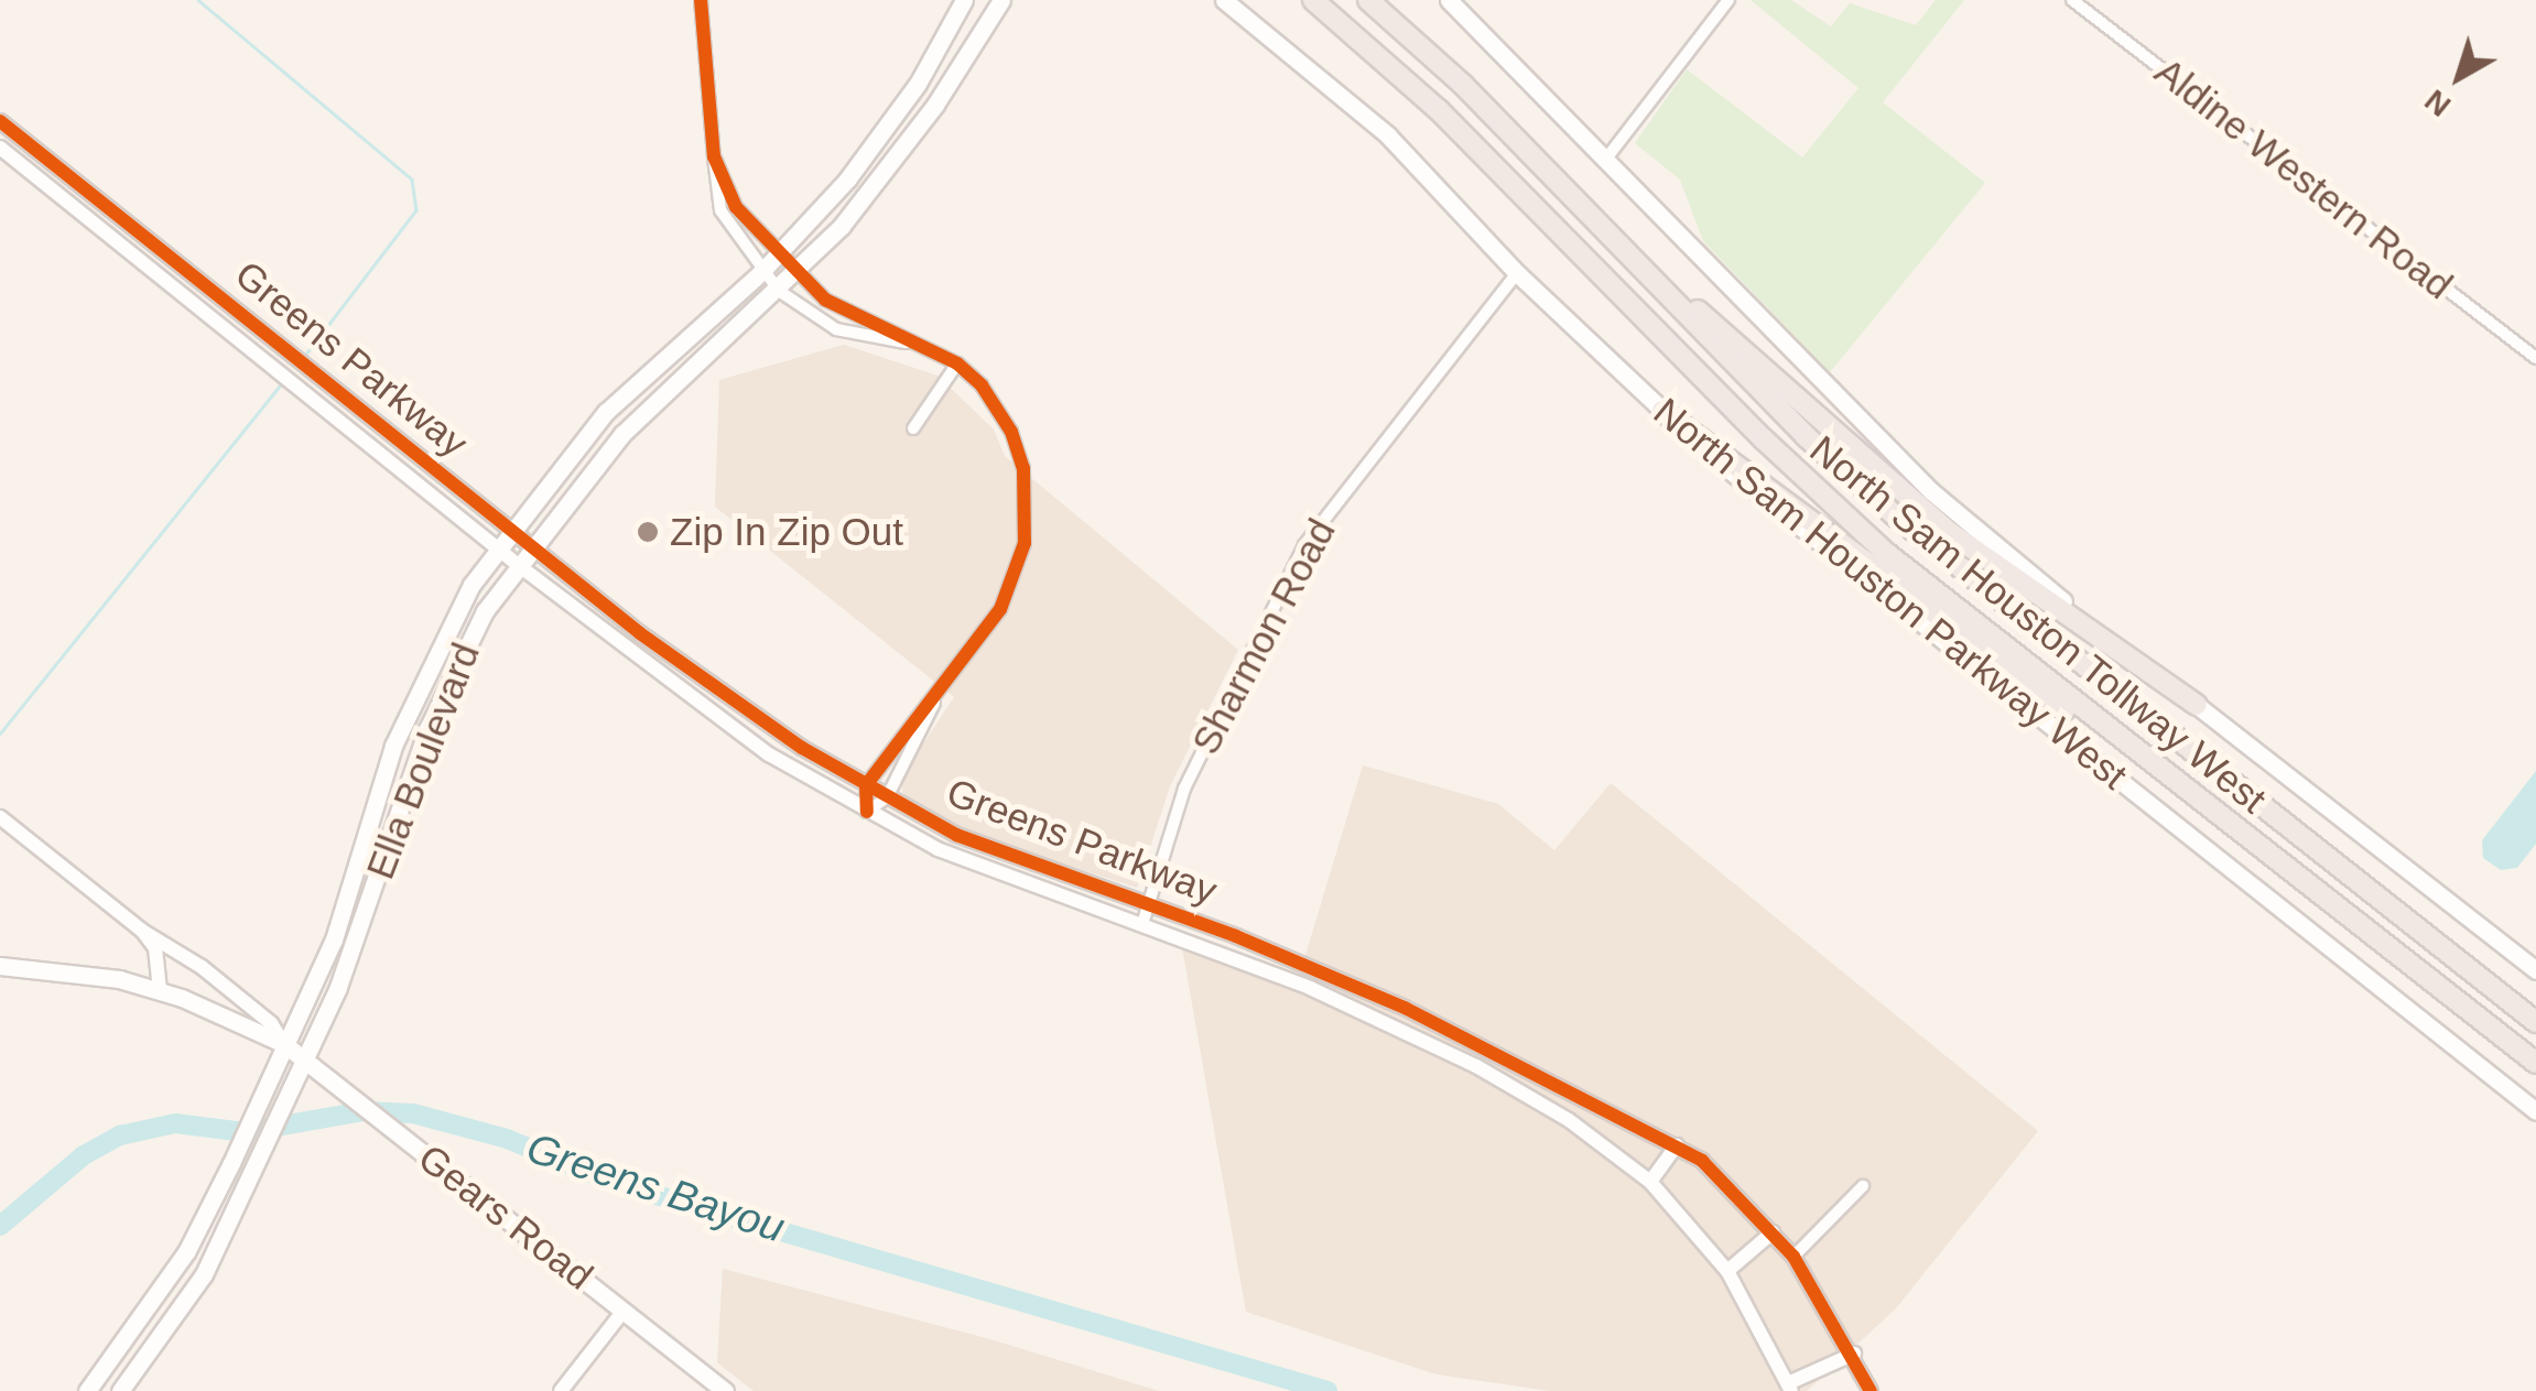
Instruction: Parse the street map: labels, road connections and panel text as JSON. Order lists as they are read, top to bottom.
{
  "streets": {
    "highway": ["North Sam Houston Tollway West"],
    "main road": ["North Sam Houston Parkway West", "Ella Boulevard", "Gears Road"],
    "street": ["Aldine Western Road", "Greens Parkway", "Sharmon Road"]
  },
  "crossings": [
    ["Greens Parkway", "Sharmon Road"],
    ["Greens Parkway", "Ella Boulevard"],
    ["North Sam Houston Parkway West", "Sharmon Road"],
    ["Ella Boulevard", "Gears Road"]
  ],
  "water": ["Greens Bayou"],
  "places": ["Zip In Zip Out"],
  "north": "bottom left"
}
